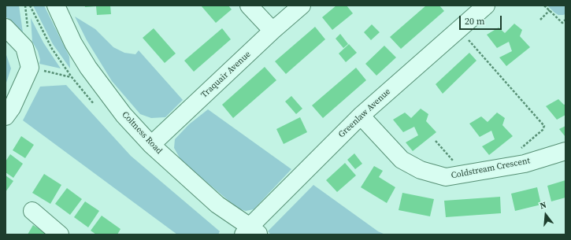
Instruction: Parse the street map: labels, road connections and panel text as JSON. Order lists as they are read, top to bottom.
{
  "streets": {
    "street": [
      "Traquair Avenue",
      "Greenlaw Avenue",
      "Coltness Road",
      "Coldstream Crescent"
    ]
  },
  "crossings": [
    ["Traquair Avenue", "Coltness Road"],
    ["Greenlaw Avenue", "Coltness Road"],
    ["Greenlaw Avenue", "Coldstream Crescent"]
  ],
  "scale_bar": "20 m",
  "north": "top"
}
